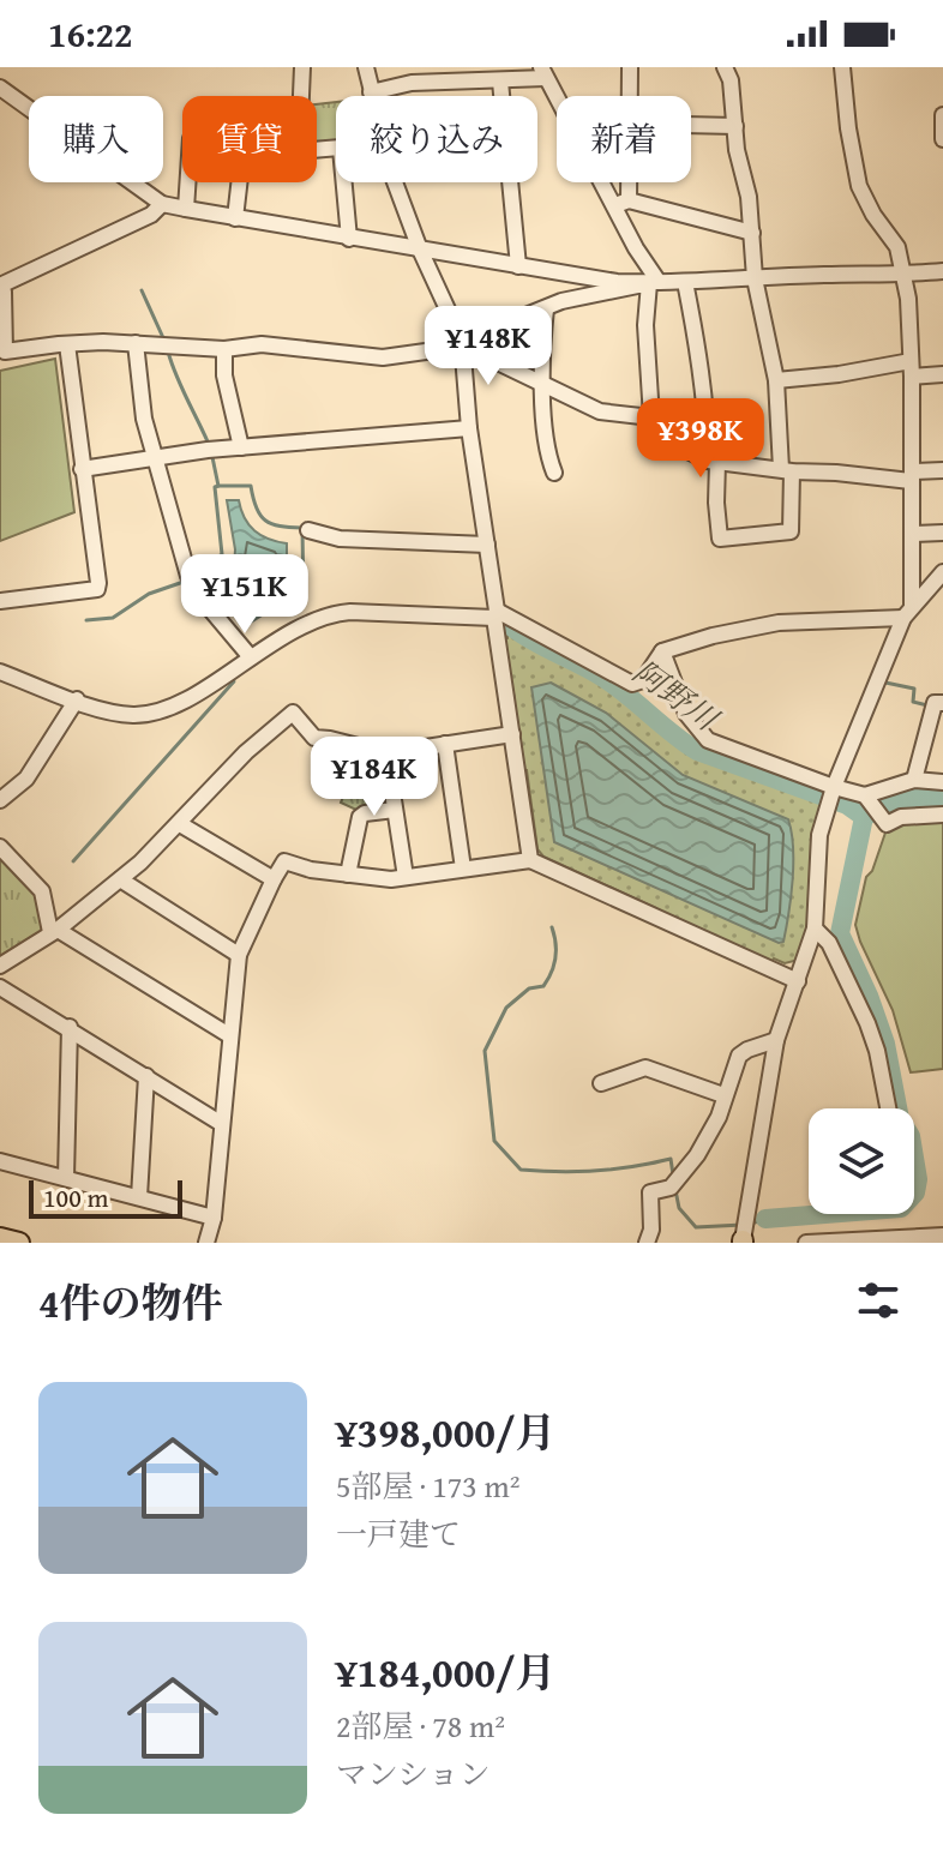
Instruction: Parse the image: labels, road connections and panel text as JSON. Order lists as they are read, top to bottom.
{
  "water": ["阿野川"],
  "scale_bar": "100 m",
  "page": {
    "status": "16:22",
    "chip": [
      "購入",
      "賃貸",
      "絞り込み",
      "新着"
    ],
    "price": [
      "¥148K",
      "¥398K",
      "¥151K",
      "¥184K"
    ],
    "scale": "100 m",
    "heading": "4件の物件",
    "list": [
      {
        "name": "¥398,000/月",
        "note": "5部屋 · 173 m² · 一戸建て"
      },
      {
        "name": "¥184,000/月",
        "note": "2部屋 · 78 m² · マンション"
      }
    ]
  }
}
